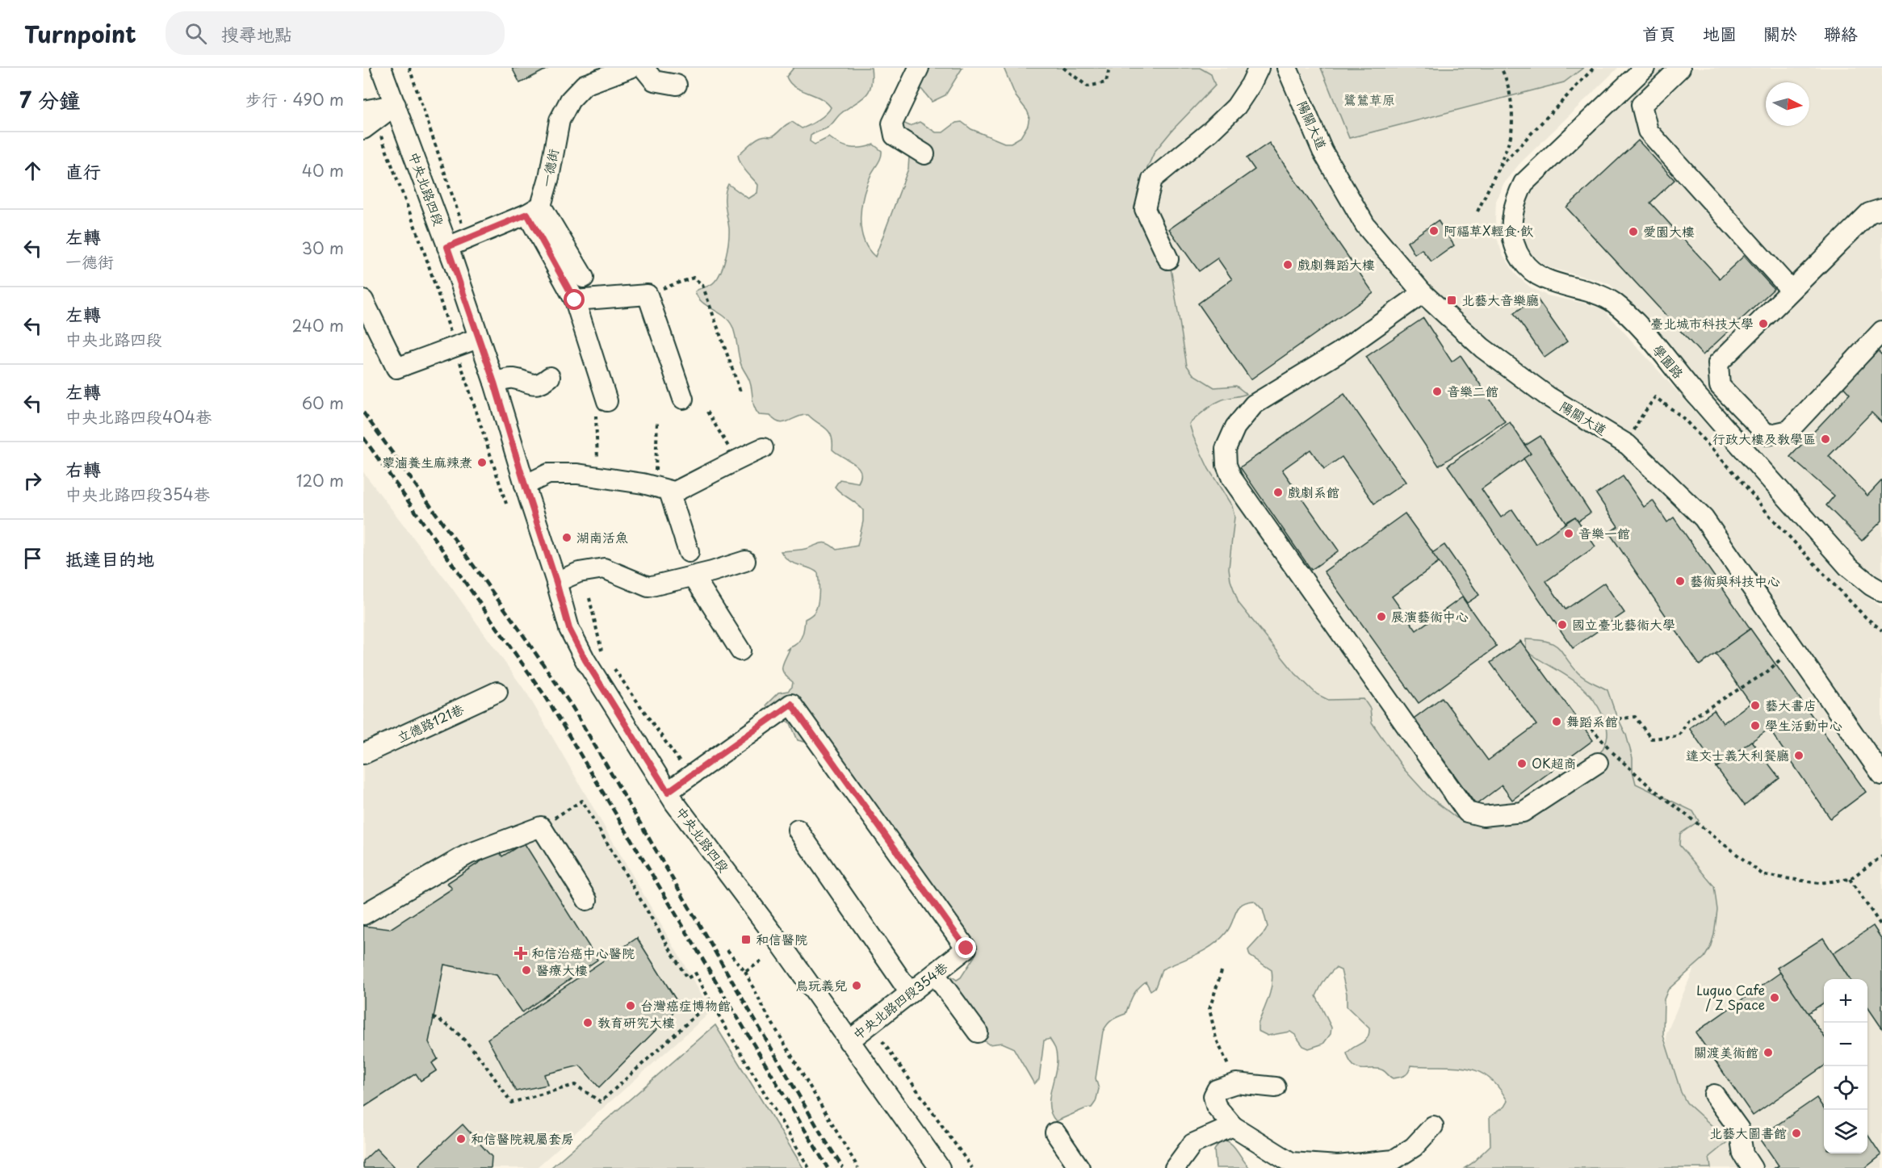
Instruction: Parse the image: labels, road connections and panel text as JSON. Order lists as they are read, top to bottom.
{
  "streets": {
    "street": [
      "陽關大道",
      "一德街",
      "中央北路四段",
      "學園路",
      "立德路121巷",
      "中央北路四段354巷"
    ]
  },
  "crossings": [
    ["中央北路四段", "中央北路四段354巷"]
  ],
  "parks": ["鷺鷥草原"],
  "places": {
    "other": [
      "阿福草X輕食·飲",
      "愛園大樓",
      "戲劇舞蹈大樓",
      "臺北城市科技大學",
      "音樂二館",
      "行政大樓及教學區",
      "蒙滷養生麻辣煮",
      "戲劇系館",
      "音樂一館",
      "湖南活魚",
      "藝術與科技中心",
      "展演藝術中心",
      "國立臺北藝術大學",
      "藝大書店",
      "舞蹈系館",
      "學生活動中心",
      "達文士義大利餐廳",
      "OK超商",
      "醫療大樓",
      "鳥玩義兒",
      "Luguo Cafe / Z Space",
      "台灣癌症博物館",
      "教育研究大樓",
      "關渡美術館",
      "北藝大圖書館",
      "和信醫院親屬套房"
    ],
    "transit": ["北藝大音樂廳", "和信醫院"],
    "health": ["和信治癌中心醫院"]
  },
  "north": "right",
  "page": {
    "header": "Turnpoint",
    "search": "搜尋地點",
    "nav": [
      "首頁",
      "地圖",
      "關於",
      "聯絡"
    ],
    "heading": ["7 分鐘", "步行 · 490 m"],
    "list": [
      ["直行", "40 m"],
      ["左轉", "一德街", "30 m"],
      ["左轉", "中央北路四段", "240 m"],
      ["左轉", "中央北路四段404巷", "60 m"],
      ["右轉", "中央北路四段354巷", "120 m"],
      "抵達目的地"
    ],
    "map_buttons": ["+", "−"]
  }
}
